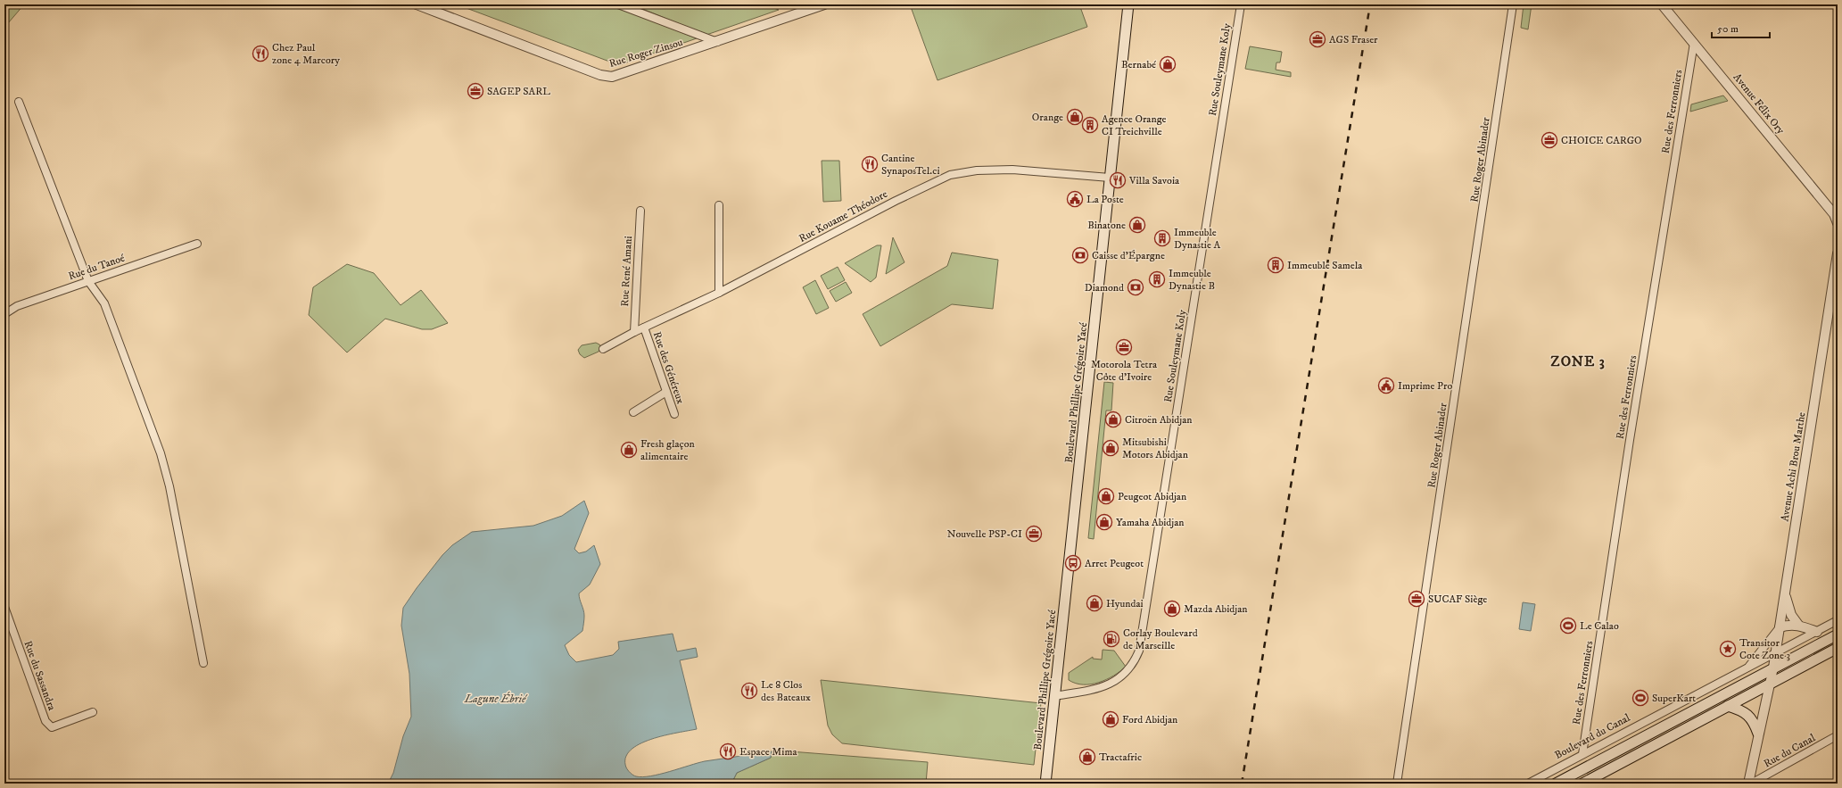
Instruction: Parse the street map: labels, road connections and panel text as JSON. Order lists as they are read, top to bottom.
{
  "streets": {
    "main road": ["Boulevard Phillipe Grégoire Yacé"],
    "street": [
      "Rue Roger Zinsou",
      "Rue Souleymane Koly",
      "Avenue Félix Ory",
      "Rue des Ferronniers",
      "Rue Roger Abinader",
      "Rue Kouame Théodore",
      "Rue du Tanoé",
      "Rue René Amani",
      "Rue des Généreux",
      "Avenue Achi Brou Marthe",
      "Rue du Sassandra",
      "Boulevard du Canal",
      "Rue du Canal"
    ]
  },
  "crossings": [
    ["Rue Souleymane Koly", "Boulevard Phillipe Grégoire Yacé"],
    ["Avenue Félix Ory", "Rue des Ferronniers"],
    ["Rue des Ferronniers", "Boulevard du Canal"],
    ["Rue Kouame Théodore", "Rue René Amani"],
    ["Rue Kouame Théodore", "Rue des Généreux"],
    ["Rue Kouame Théodore", "Boulevard Phillipe Grégoire Yacé"],
    ["Avenue Achi Brou Marthe", "Boulevard du Canal"],
    ["Avenue Achi Brou Marthe", "Rue du Canal"]
  ],
  "districts": ["ZONE 3"],
  "water": ["Lagune Ébrié"],
  "places": {
    "office": [
      "AGS Fraser",
      "SAGEP SARL",
      "CHOICE CARGO",
      "Motorola Tetra Côte d'Ivoire",
      "Nouvelle PSP-CI",
      "SUCAF Siège"
    ],
    "restaurant": [
      "Chez Paul zone 4 Marcory",
      "Cantine SynaposTel.ci",
      "Villa Savoia",
      "Le 8 Clos des Bateaux",
      "Espace Mima"
    ],
    "shop": [
      "Bernabé",
      "Orange",
      "Binatone",
      "Citroën Abidjan",
      "Mitsubishi Motors Abidjan",
      "Fresh glaçon alimentaire",
      "Peugeot Abidjan",
      "Yamaha Abidjan",
      "Hyundai",
      "Mazda Abidjan",
      "Ford Abidjan",
      "Tractafric"
    ],
    "building": [
      "Agence Orange CI Treichville",
      "Immeuble Dynastie A",
      "Immeuble Samela",
      "Immeuble Dynastie B"
    ],
    "public building": ["La Poste", "Imprime Pro"],
    "bank": ["Caisse d'Épargne", "Diamond"],
    "bus stop": ["Arret Peugeot"],
    "sports": ["Le Calao", "SuperKart"],
    "fuel station": ["Corlay Boulevard de Marseille"],
    "place": ["Transitor Cote Zone 3"]
  },
  "scale_bar": "50 m"
}
